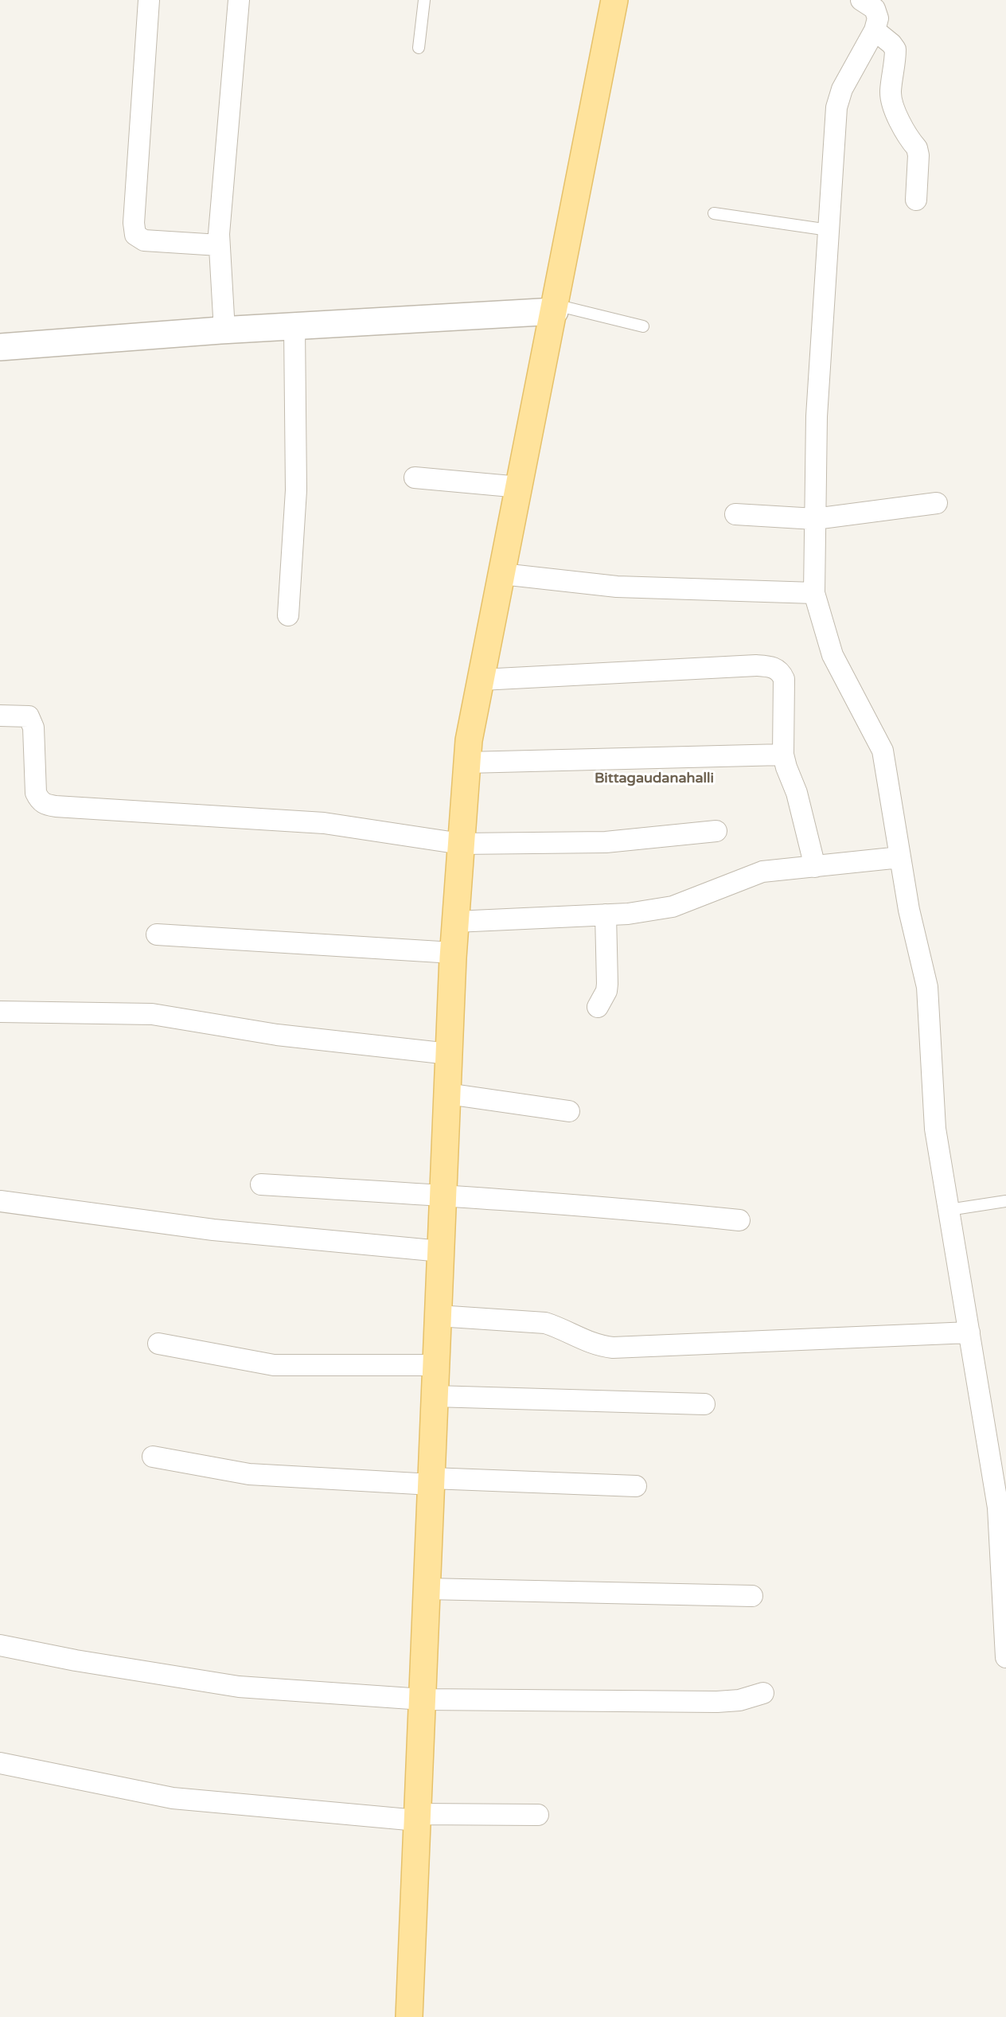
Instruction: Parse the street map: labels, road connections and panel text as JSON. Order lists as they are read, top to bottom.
{
  "districts": ["Bittagaudanahalli"]
}
